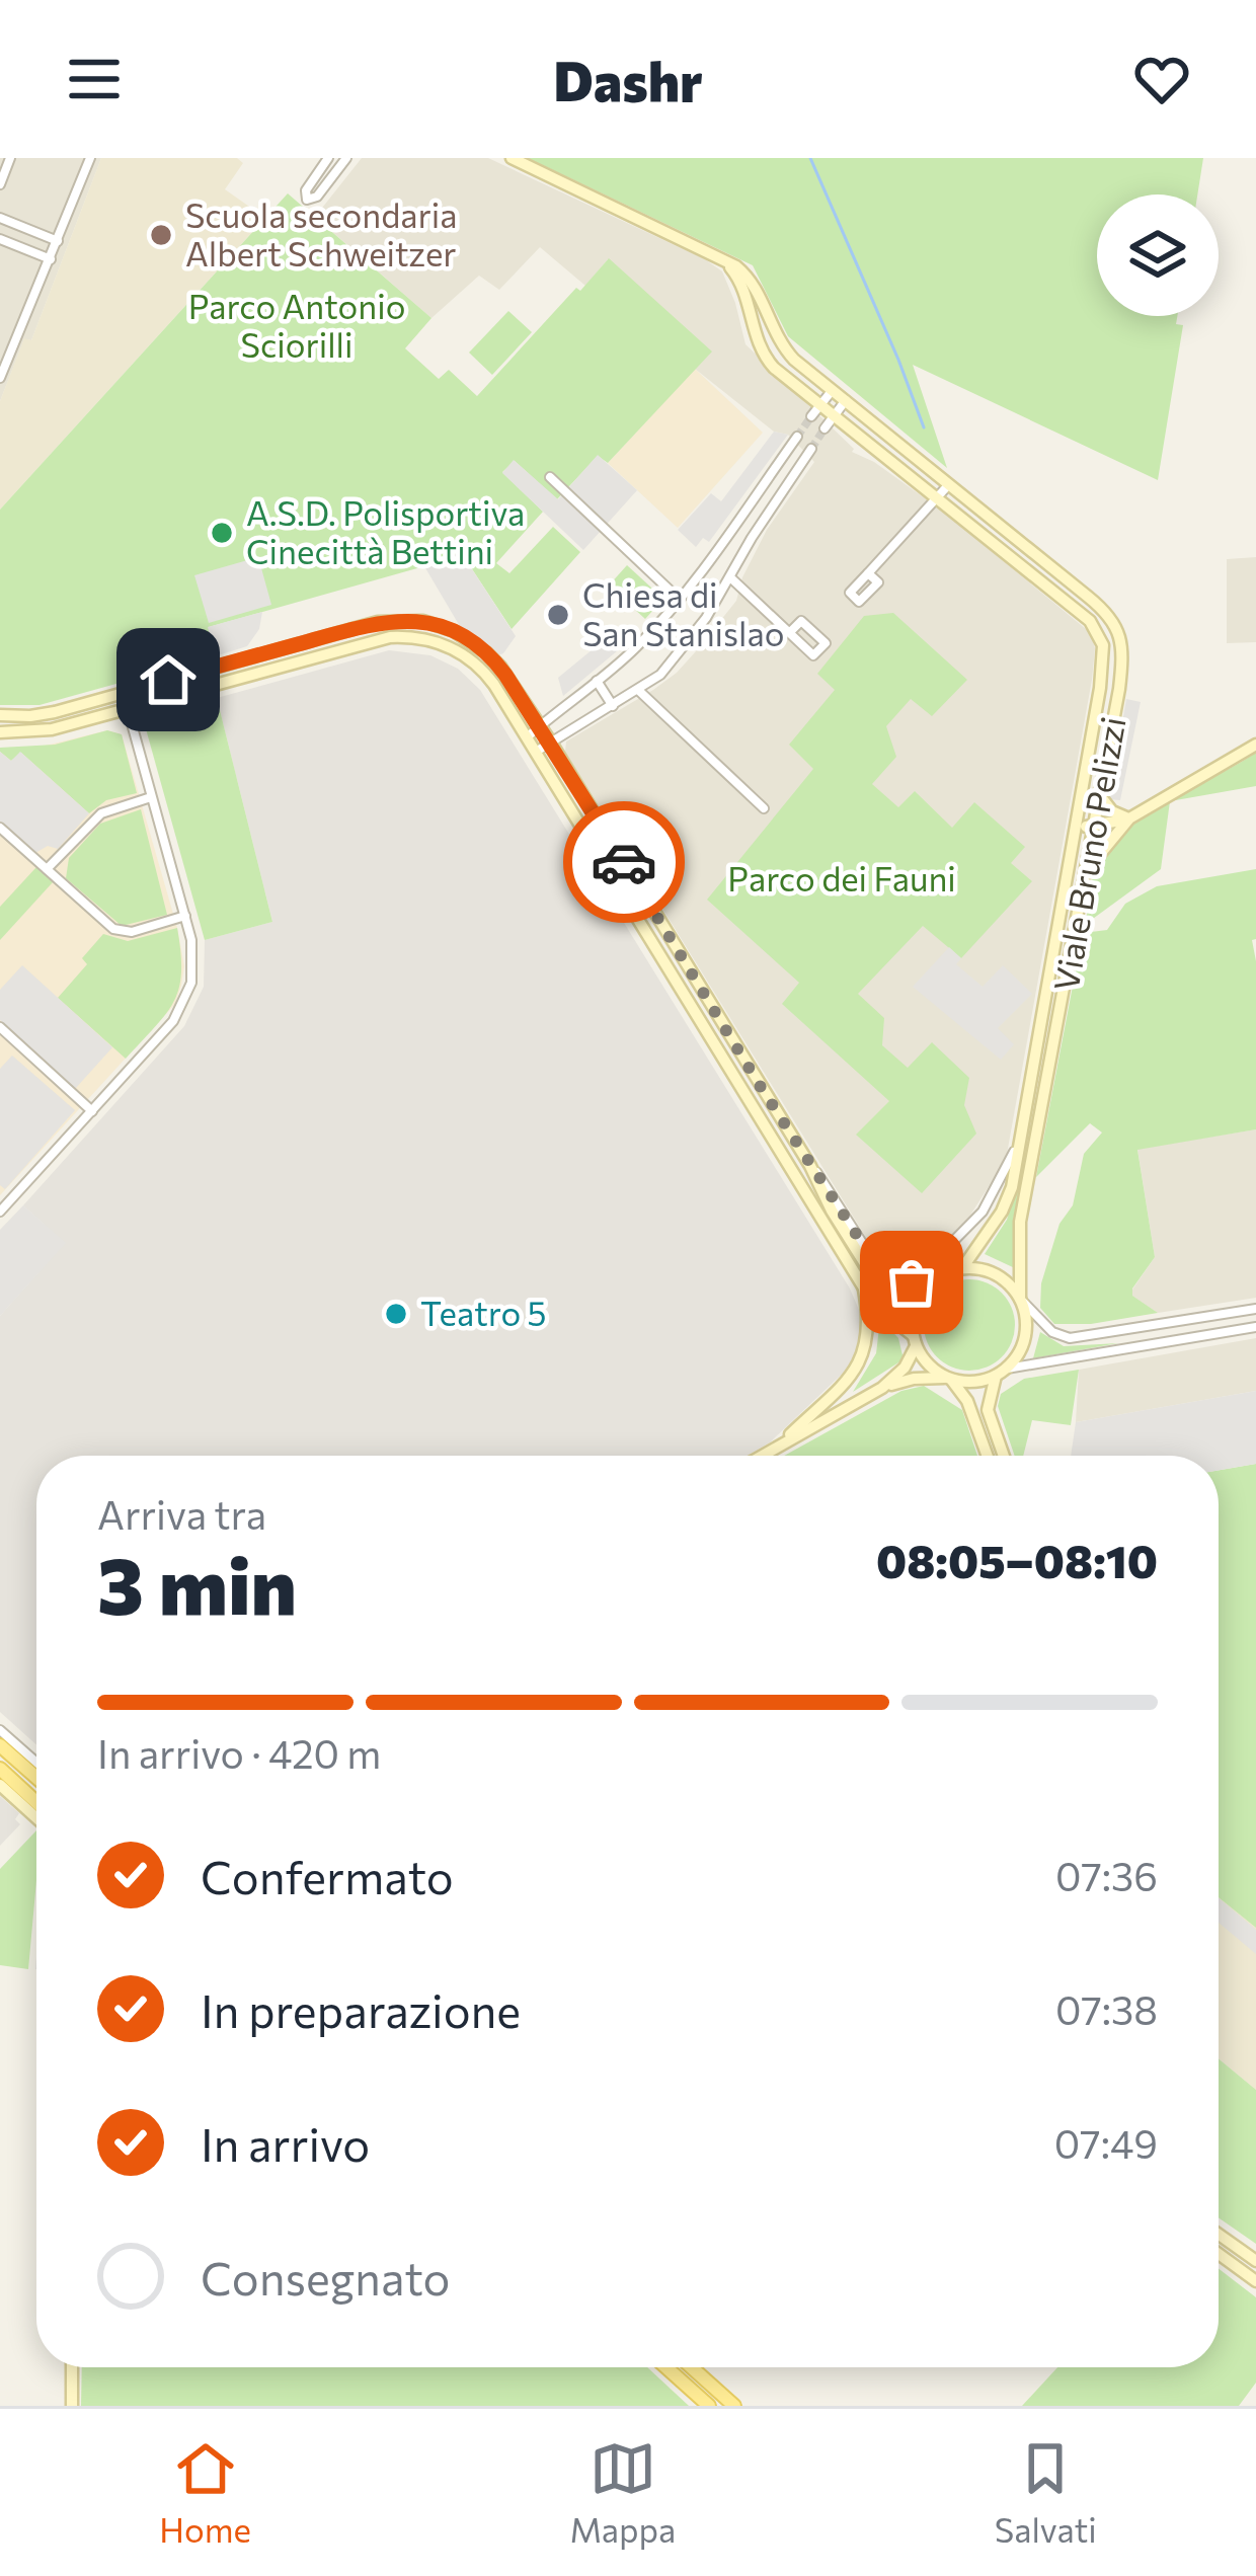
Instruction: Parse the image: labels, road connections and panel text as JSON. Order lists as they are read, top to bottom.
{
  "streets": {
    "street": ["Viale Bruno Pelizzi"]
  },
  "parks": ["Parco Antonio Sciorilli", "Parco dei Fauni"],
  "places": [
    "Scuola secondaria Albert Schweitzer",
    "A.S.D. Polisportiva Cinecittà Bettini",
    "Chiesa di San Stanislao",
    "Teatro 5"
  ],
  "page": {
    "header": "Dashr",
    "heading": ["3 min", "Arriva tra", "08:05–08:10"],
    "bar": "In arrivo · 420 m",
    "list": [
      ["Confermato", "07:36"],
      ["In preparazione", "07:38"],
      ["In arrivo", "07:49"],
      "Consegnato"
    ],
    "tabs": ["Home", "Mappa", "Salvati"]
  }
}
